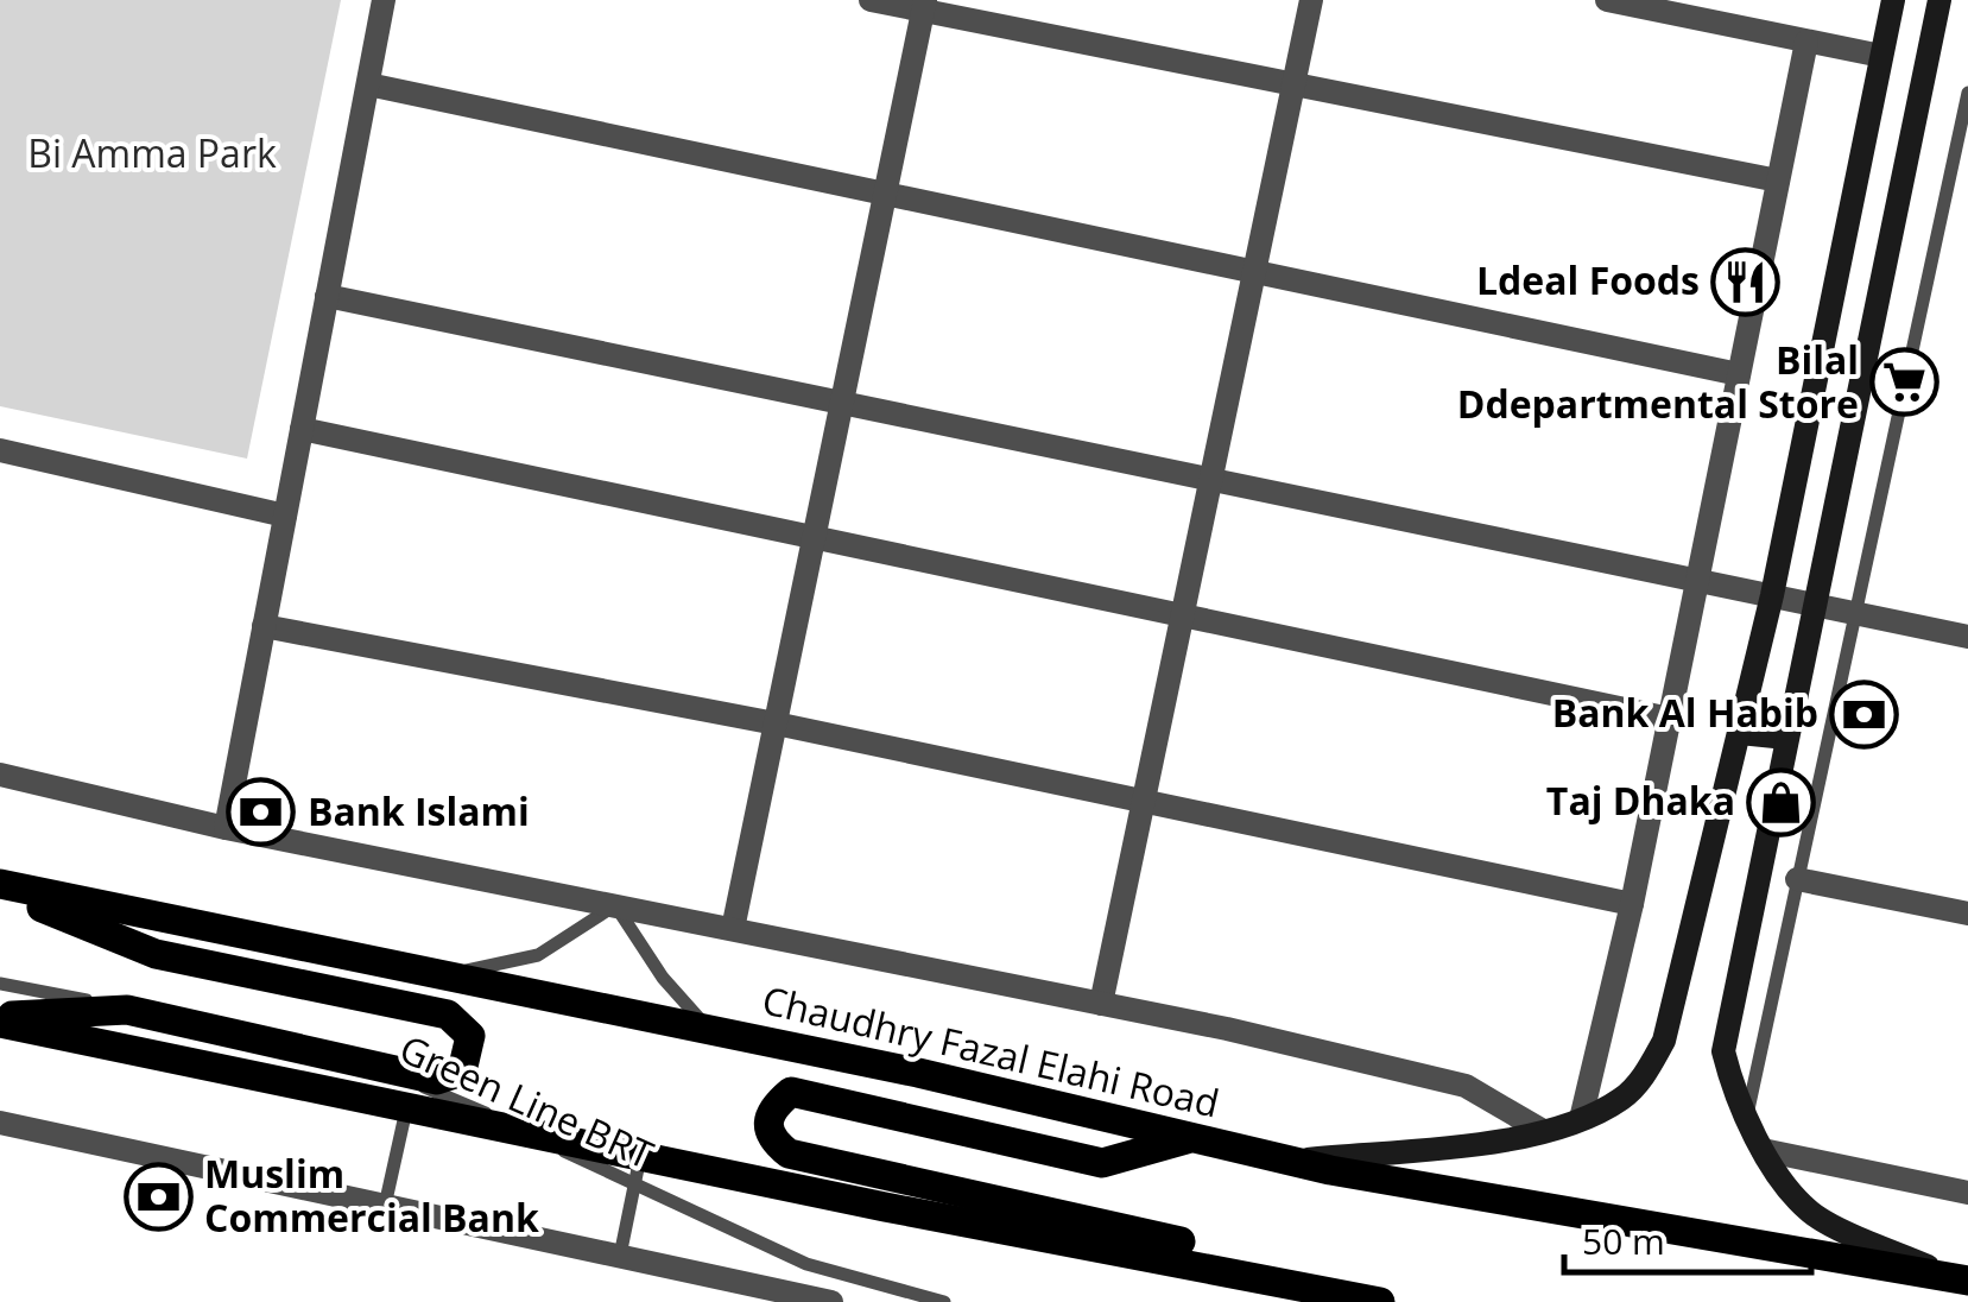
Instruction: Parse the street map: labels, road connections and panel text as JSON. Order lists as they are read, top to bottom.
{
  "streets": {
    "main road": ["Chaudhry Fazal Elahi Road"],
    "lane": ["Green Line BRT"]
  },
  "parks": ["Bi Amma Park"],
  "places": {
    "restaurant": ["Ldeal Foods"],
    "supermarket": ["Bilal Ddepartmental Store"],
    "bank": ["Bank Al Habib", "Bank Islami", "Muslim Commercial Bank"],
    "shop": ["Taj Dhaka"]
  },
  "scale_bar": "50 m"
}
